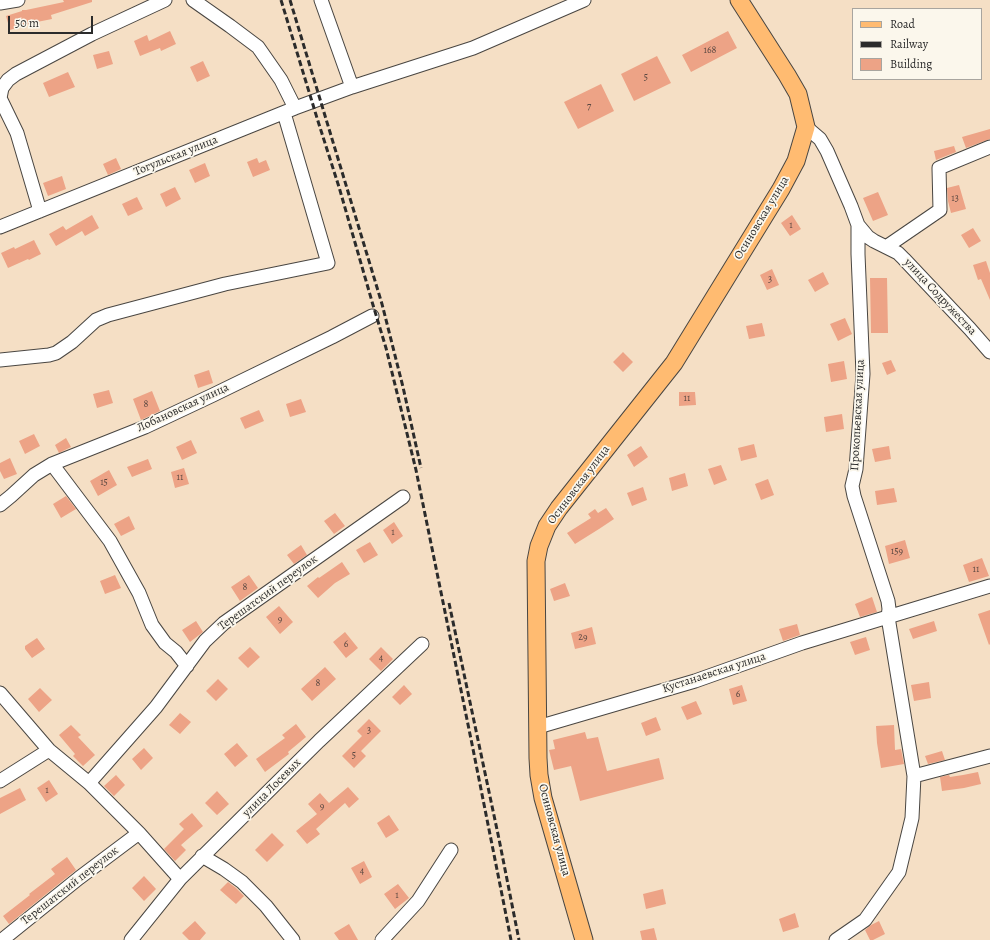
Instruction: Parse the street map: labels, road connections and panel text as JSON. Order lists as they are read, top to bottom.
{
  "streets": {
    "main road": ["Осиновская улица"],
    "street": [
      "Тогульская улица",
      "улица Содружества",
      "Лобановская улица",
      "Прокопьевская улица",
      "Терешатский переулок",
      "Кустанаевская улица",
      "улица Лосевых"
    ]
  },
  "crossings": [
    ["Осиновская улица", "Прокопьевская улица"],
    ["Осиновская улица", "Кустанаевская улица"],
    ["улица Содружества", "Прокопьевская улица"],
    ["Прокопьевская улица", "Кустанаевская улица"]
  ],
  "house_numbers": [
    "168",
    "5",
    "7",
    "13",
    "1",
    "3",
    "11",
    "8",
    "11",
    "15",
    "1",
    "159",
    "11",
    "8",
    "9",
    "29",
    "6",
    "4",
    "8",
    "6",
    "3",
    "5",
    "1",
    "9",
    "4",
    "1"
  ],
  "legend": ["Road", "Railway", "Building"],
  "scale_bar": "50 m"
}
